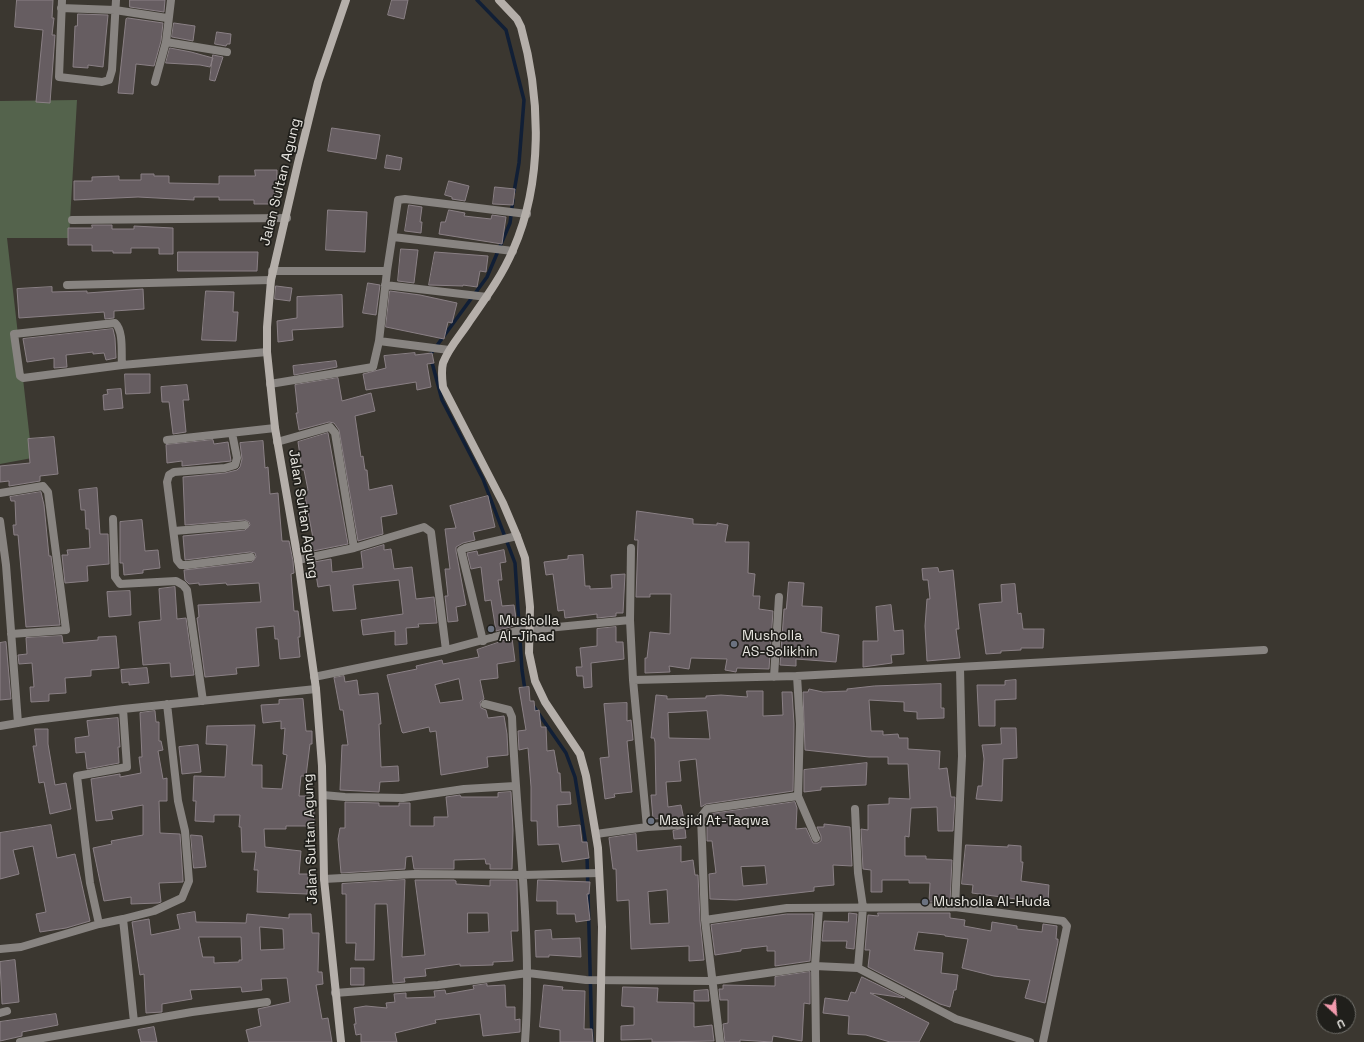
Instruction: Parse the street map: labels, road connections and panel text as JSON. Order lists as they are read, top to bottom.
{
  "streets": {
    "street": ["Jalan Sultan Agung"]
  },
  "places": [
    "Musholla Al-Jihad",
    "Musholla AS-Solikhin",
    "Masjid At-Taqwa",
    "Musholla Al-Huda"
  ],
  "north": "bottom right"
}
